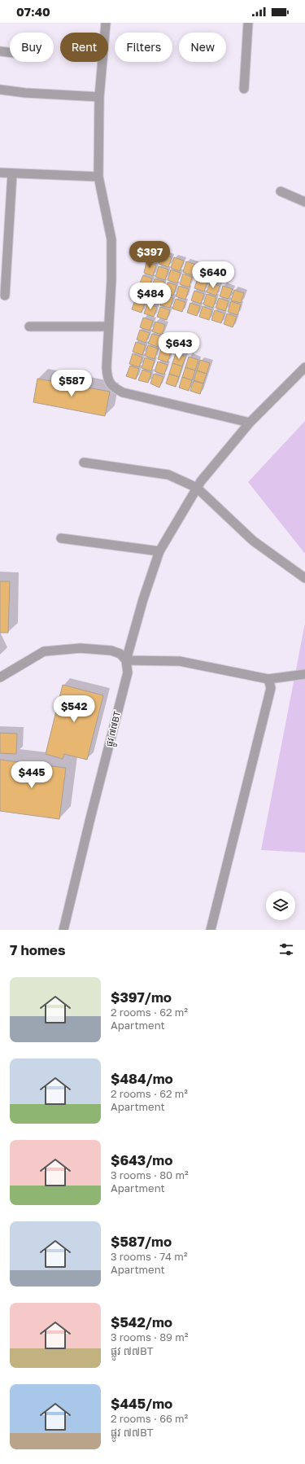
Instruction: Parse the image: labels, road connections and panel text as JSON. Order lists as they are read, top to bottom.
{
  "streets": {
    "street": ["ផ្លូវ ៧៧BT"]
  },
  "page": {
    "status": "07:40",
    "chip": [
      "Buy",
      "Rent",
      "Filters",
      "New"
    ],
    "price": [
      "$397",
      "$640",
      "$484",
      "$643",
      "$587",
      "$542",
      "$445"
    ],
    "heading": "7 homes",
    "list": [
      {
        "name": "$397/mo",
        "note": "2 rooms · 62 m² · Apartment"
      },
      {
        "name": "$484/mo",
        "note": "2 rooms · 62 m² · Apartment"
      },
      {
        "name": "$643/mo",
        "note": "3 rooms · 80 m² · Apartment"
      },
      {
        "name": "$587/mo",
        "note": "3 rooms · 74 m² · Apartment"
      },
      {
        "name": "$542/mo",
        "note": "3 rooms · 89 m² · ផ្លូវ ៧៧BT"
      },
      {
        "name": "$445/mo",
        "note": "2 rooms · 66 m² · ផ្លូវ ៧៧BT"
      }
    ]
  }
}
